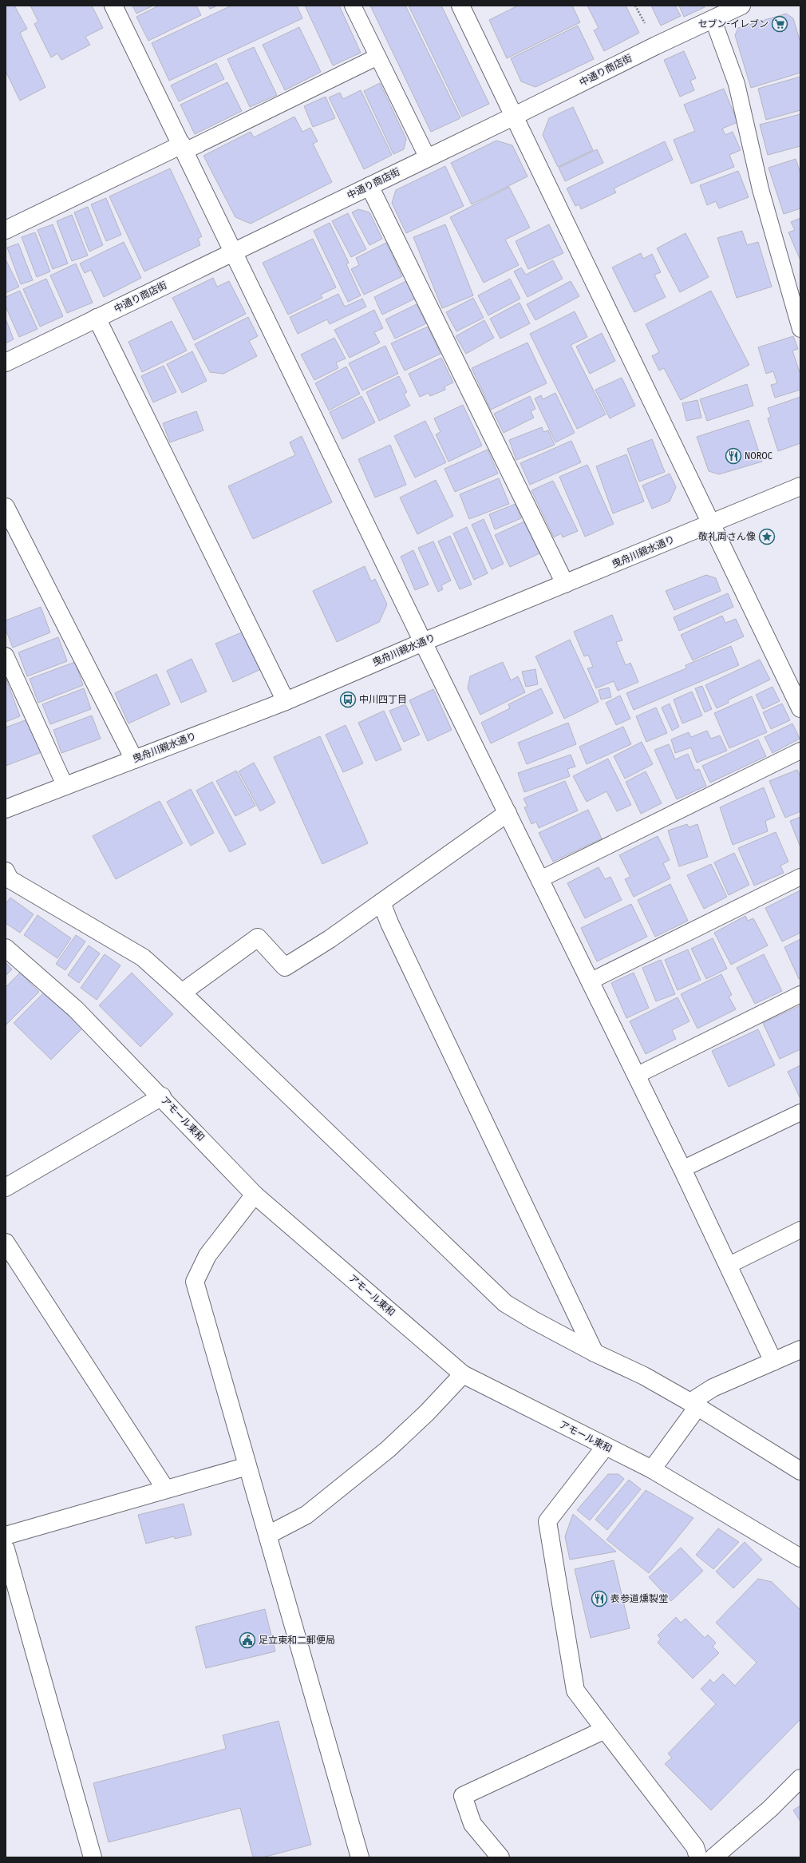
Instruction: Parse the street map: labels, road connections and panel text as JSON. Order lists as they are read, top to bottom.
{
  "streets": {
    "street": ["中通り商店街", "曳舟川親水通り", "アモール東和"]
  },
  "places": {
    "supermarket": ["セブン-イレブン"],
    "restaurant": ["NOROC", "表参道燻製堂"],
    "place": ["敬礼両さん像"],
    "bus stop": ["中川四丁目"],
    "public building": ["足立東和二郵便局"]
  }
}
